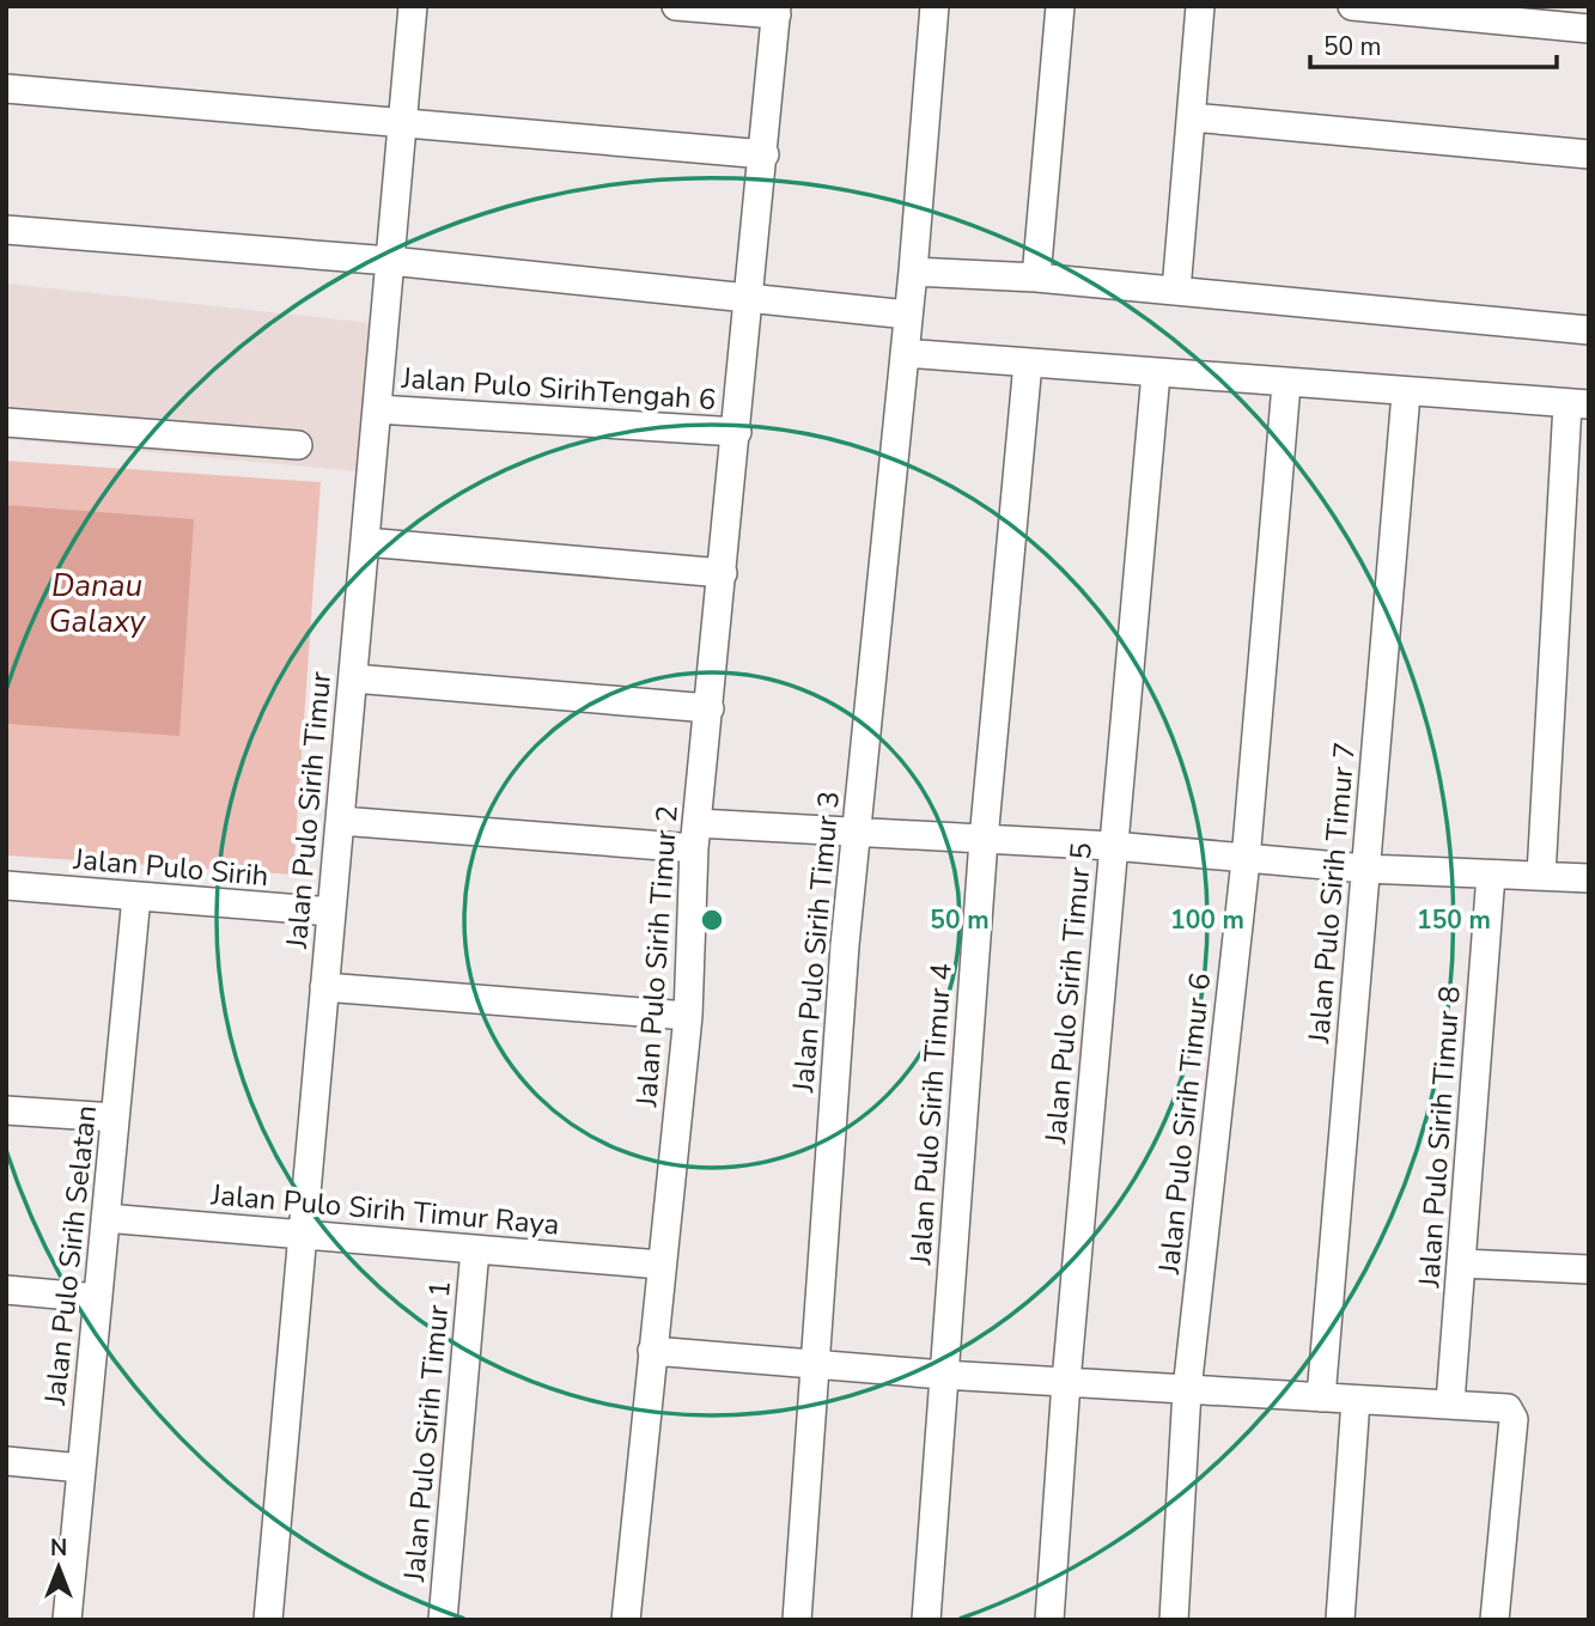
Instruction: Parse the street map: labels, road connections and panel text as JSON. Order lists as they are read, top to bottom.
{
  "streets": {
    "street": [
      "Jalan Pulo SirihTengah 6",
      "Jalan Pulo Sirih Timur",
      "Jalan Pulo Sirih",
      "Jalan Pulo Sirih Timur 7",
      "Jalan Pulo Sirih Timur 3",
      "Jalan Pulo Sirih Timur 2",
      "Jalan Pulo Sirih Timur 5",
      "Jalan Pulo Sirih Timur 4",
      "Jalan Pulo Sirih Timur 6",
      "Jalan Pulo Sirih Timur 8",
      "Jalan Pulo Sirih Timur Raya",
      "Jalan Pulo Sirih Selatan",
      "Jalan Pulo Sirih Timur 1"
    ]
  },
  "crossings": [
    ["Jalan Pulo SirihTengah 6", "Jalan Pulo Sirih Timur"],
    ["Jalan Pulo SirihTengah 6", "Jalan Pulo Sirih Timur 2"],
    ["Jalan Pulo Sirih Timur", "Jalan Pulo Sirih"],
    ["Jalan Pulo Sirih Timur", "Jalan Pulo Sirih Timur Raya"],
    ["Jalan Pulo Sirih", "Jalan Pulo Sirih Selatan"],
    ["Jalan Pulo Sirih Timur 2", "Jalan Pulo Sirih Timur Raya"],
    ["Jalan Pulo Sirih Timur Raya", "Jalan Pulo Sirih Selatan"],
    ["Jalan Pulo Sirih Timur Raya", "Jalan Pulo Sirih Timur 1"]
  ],
  "water": ["Danau Galaxy"],
  "scale_bar": "50 m",
  "north": "top",
  "rings": ["50 m", "100 m", "150 m"]
}
